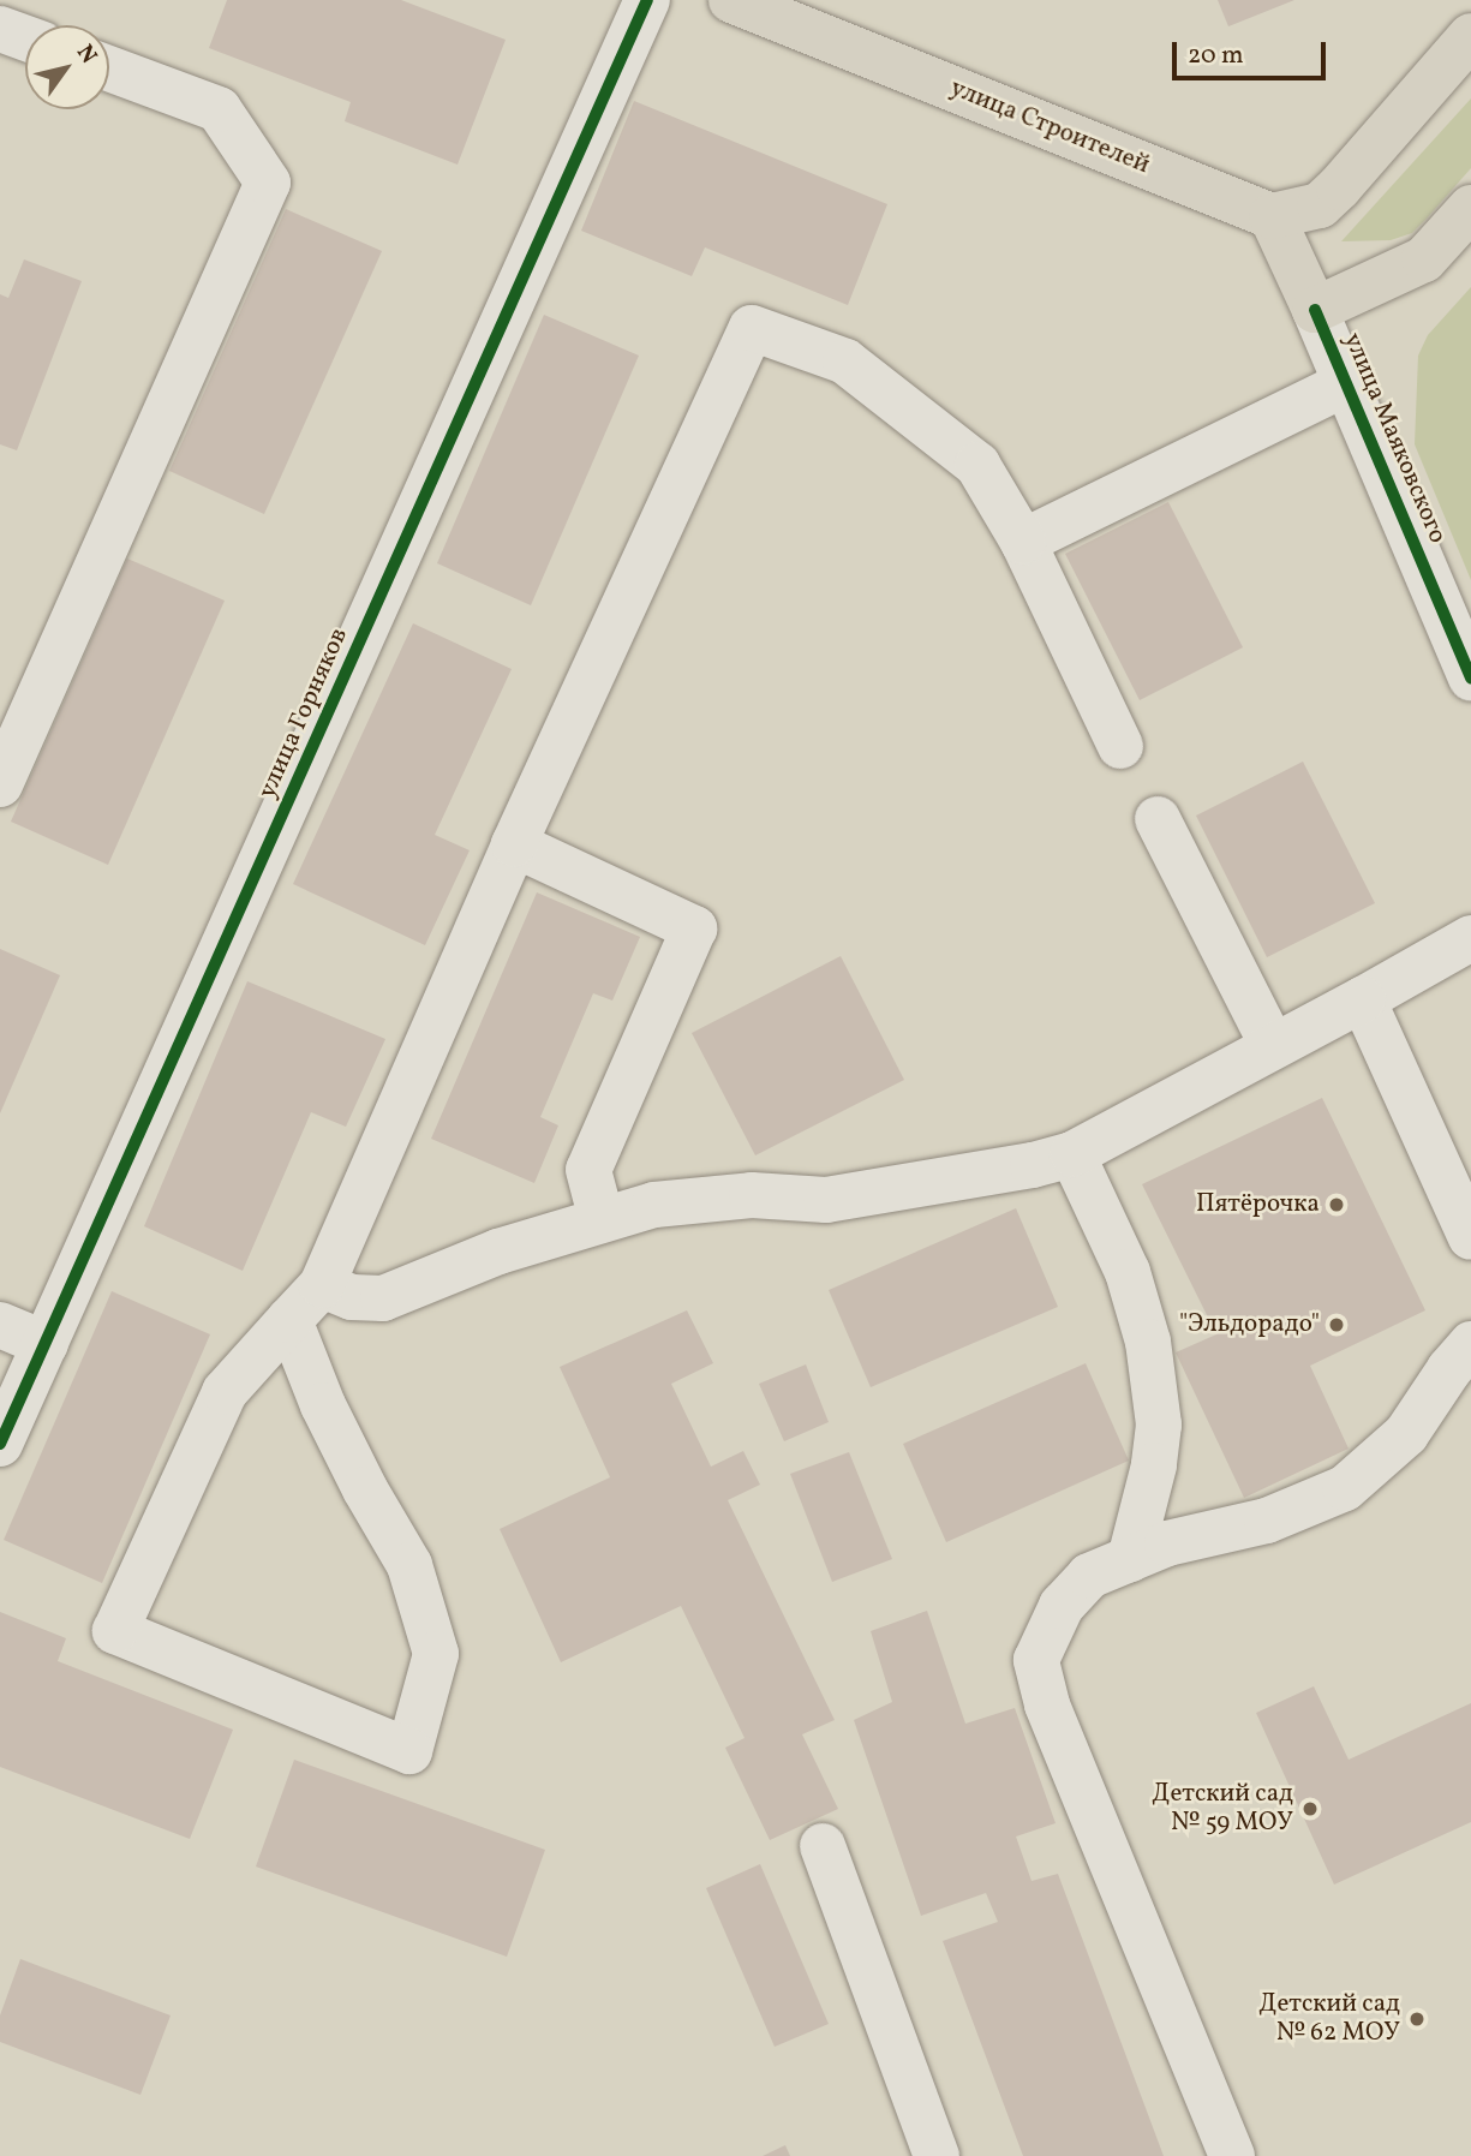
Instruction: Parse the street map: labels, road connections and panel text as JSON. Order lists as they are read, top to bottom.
{
  "streets": {
    "main road": ["улица Строителей"],
    "street": ["улица Маяковского", "улица Горняков"]
  },
  "places": [
    "Пятёрочка",
    "\"Эльдорадо\"",
    "Детский сад № 59 МОУ",
    "Детский сад № 62 МОУ"
  ],
  "scale_bar": "20 m",
  "north": "top right"
}
